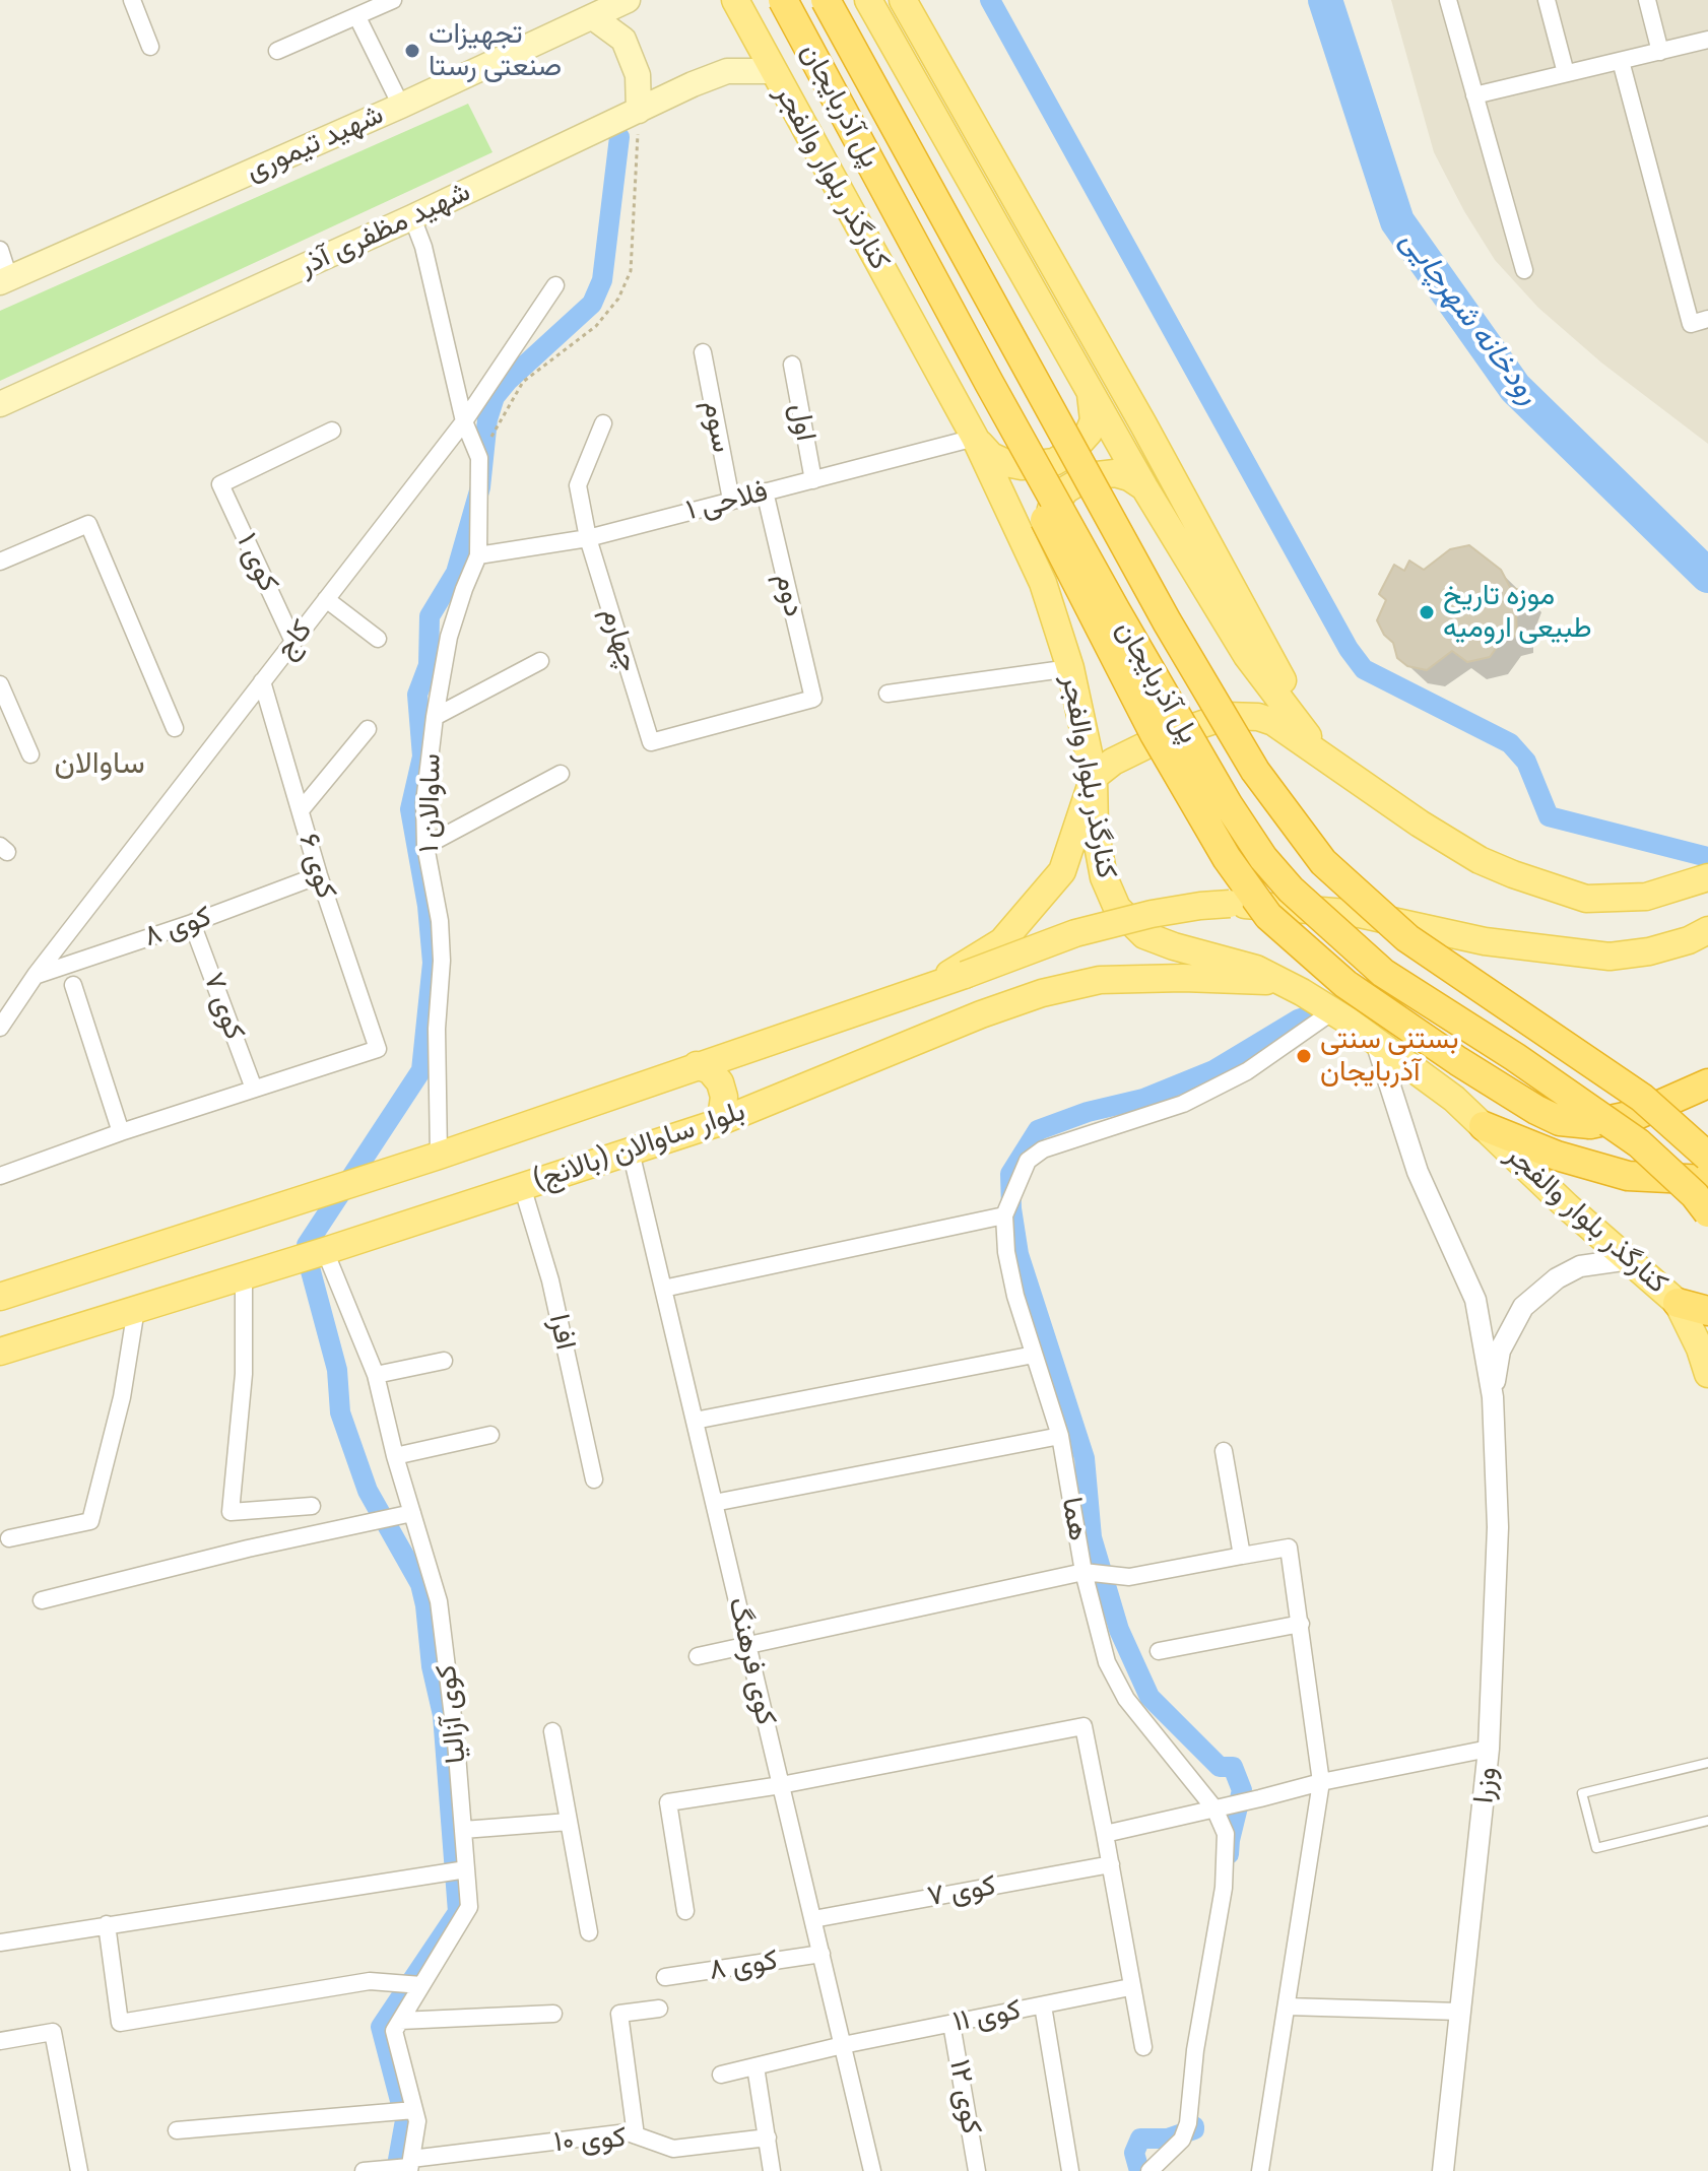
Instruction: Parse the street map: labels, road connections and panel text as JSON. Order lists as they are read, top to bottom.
{
  "streets": {
    "highway": ["پل آذربایجان"],
    "main road": [
      "شهید تیموری",
      "کنارگذر بلوار والفجر",
      "شهید مظفری آذر",
      "بلوار ساوالان (بالانج)"
    ],
    "street": [
      "اول",
      "سوم",
      "فلاحی ۱",
      "کوی ۱",
      "دوم",
      "کاج",
      "چهارم",
      "ساوالان ۱",
      "کوی ۶",
      "کوی ۸",
      "کوی ۷",
      "افرا",
      "هما",
      "کوی فرهنگ",
      "کوی آزالیا",
      "وزرا",
      "کوی ۱۱",
      "کوی ۱۲",
      "کوی ۱۰"
    ]
  },
  "crossings": [
    ["کنارگذر بلوار والفجر", "شهید مظفری آذر"],
    ["کنارگذر بلوار والفجر", "فلاحی ۱"],
    ["کنارگذر بلوار والفجر", "بلوار ساوالان (بالانج)"],
    ["کنارگذر بلوار والفجر", "هما"],
    ["اول", "فلاحی ۱"],
    ["سوم", "فلاحی ۱"],
    ["فلاحی ۱", "دوم"],
    ["فلاحی ۱", "چهارم"],
    ["فلاحی ۱", "ساوالان ۱"],
    ["کوی ۱", "کاج"],
    ["دوم", "چهارم"],
    ["کاج", "ساوالان ۱"],
    ["کاج", "کوی ۶"],
    ["کاج", "کوی ۸"],
    ["ساوالان ۱", "بلوار ساوالان (بالانج)"],
    ["کوی ۶", "کوی ۸"],
    ["کوی ۶", "کوی ۷"],
    ["کوی ۸", "کوی ۷"],
    ["کوی ۸", "کوی فرهنگ"],
    ["کوی ۷", "کوی فرهنگ"],
    ["بلوار ساوالان (بالانج)", "افرا"],
    ["بلوار ساوالان (بالانج)", "کوی فرهنگ"],
    ["بلوار ساوالان (بالانج)", "کوی آزالیا"],
    ["کوی فرهنگ", "کوی ۱۱"],
    ["کوی ۱۱", "کوی ۱۲"]
  ],
  "districts": ["ساوالان"],
  "water": ["رودخانه شهرچایی"],
  "places": ["تجهیزات صنعتی رستا", "موزه تاریخ طبیعی ارومیه", "بستنی سنتی آذربایجان"]
}
